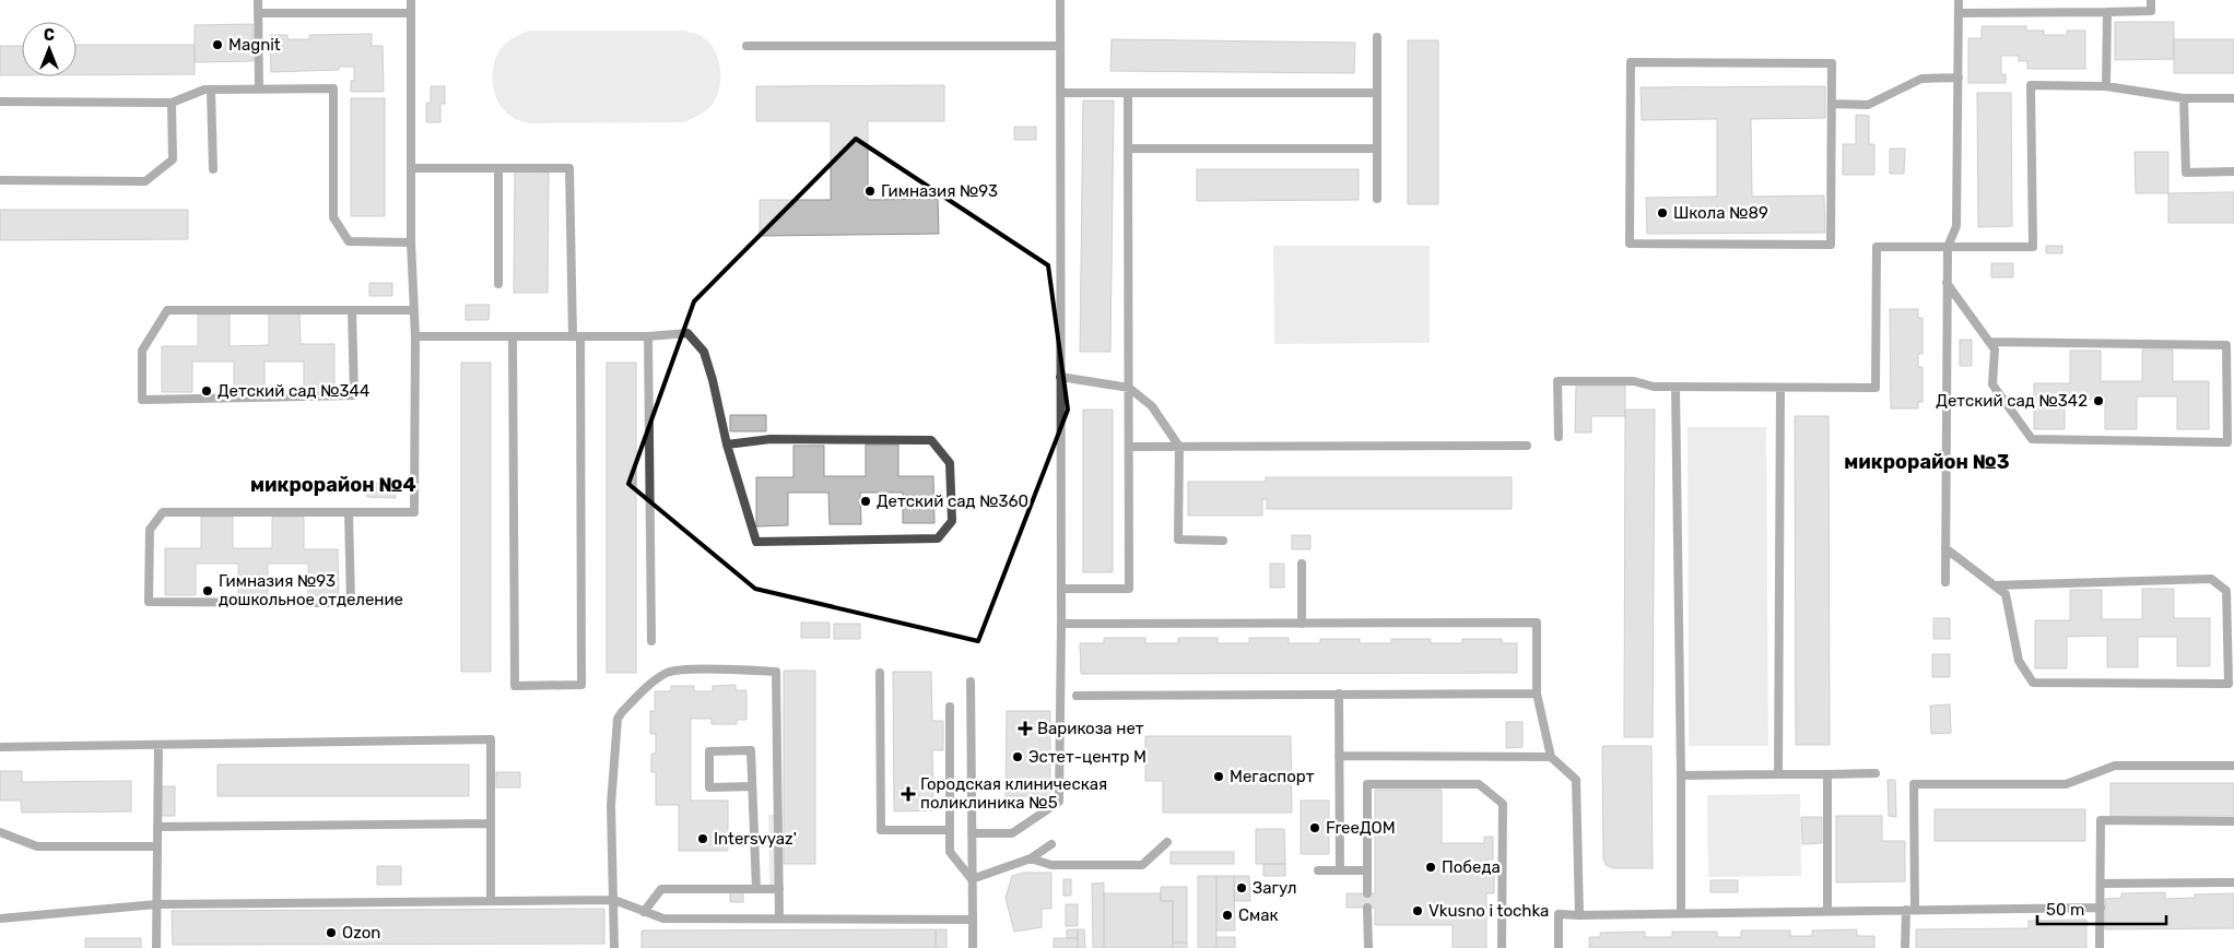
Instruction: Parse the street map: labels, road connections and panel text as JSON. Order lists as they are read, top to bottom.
{
  "districts": ["микрорайон №3", "микрорайон №4"],
  "places": {
    "other": [
      "Magnit",
      "Гимназия №93",
      "Школа №89",
      "Детский сад №344",
      "Детский сад №342",
      "Детский сад №360",
      "Гимназия №93 дошкольное отделение",
      "Эстет-центр М",
      "Мегаспорт",
      "FreeДОМ",
      "Intersvyaz'",
      "Победа",
      "Загул",
      "Vkusno i tochka",
      "Смак",
      "Ozon"
    ],
    "health": ["Варикоза нет", "Городская клиническая поликлиника №5"]
  },
  "scale_bar": "50 m",
  "north": "top"
}
